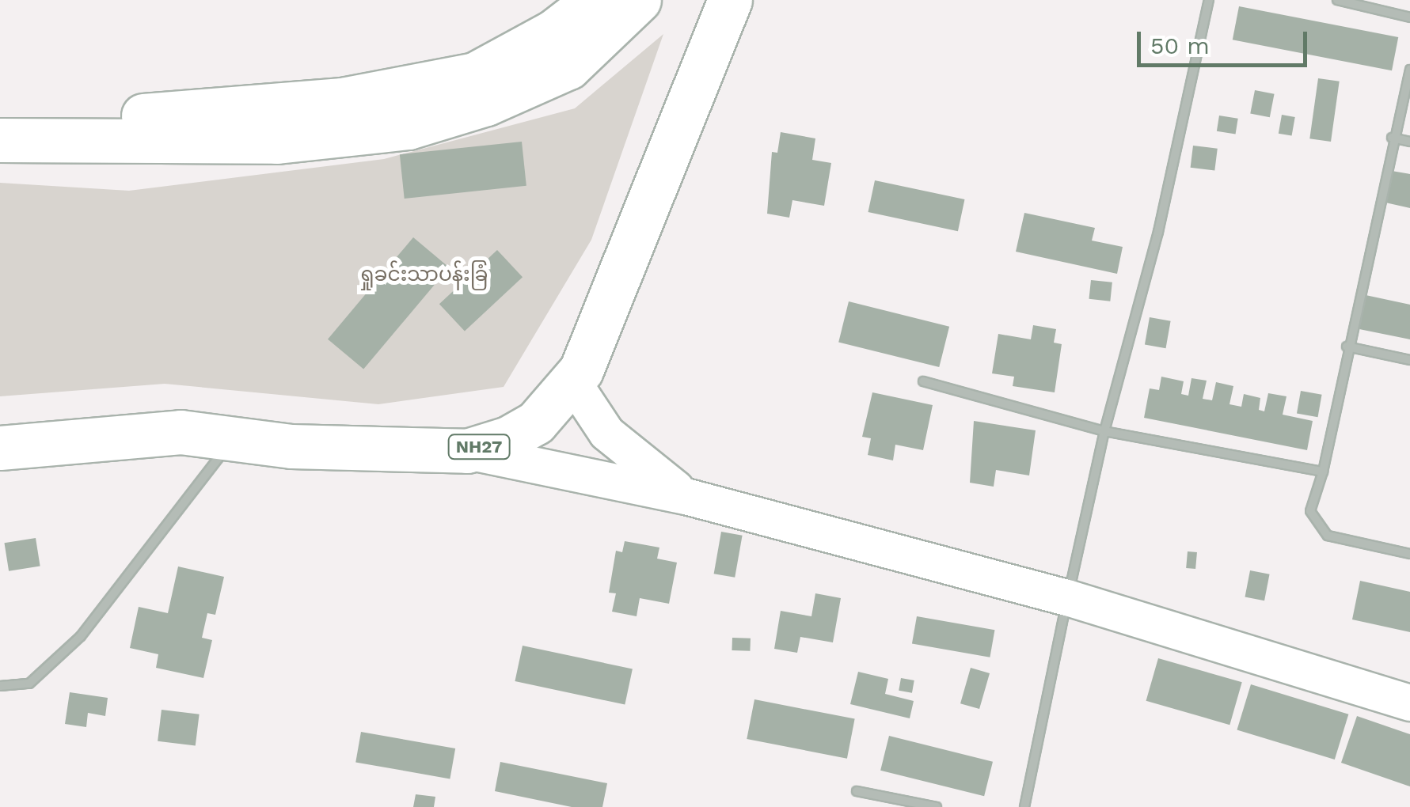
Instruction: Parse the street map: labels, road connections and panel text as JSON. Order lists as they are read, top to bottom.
{
  "streets": {
    "highway": ["NH27"]
  },
  "parks": ["ရှုခင်းသာပန်းခြံ"],
  "scale_bar": "50 m"
}
